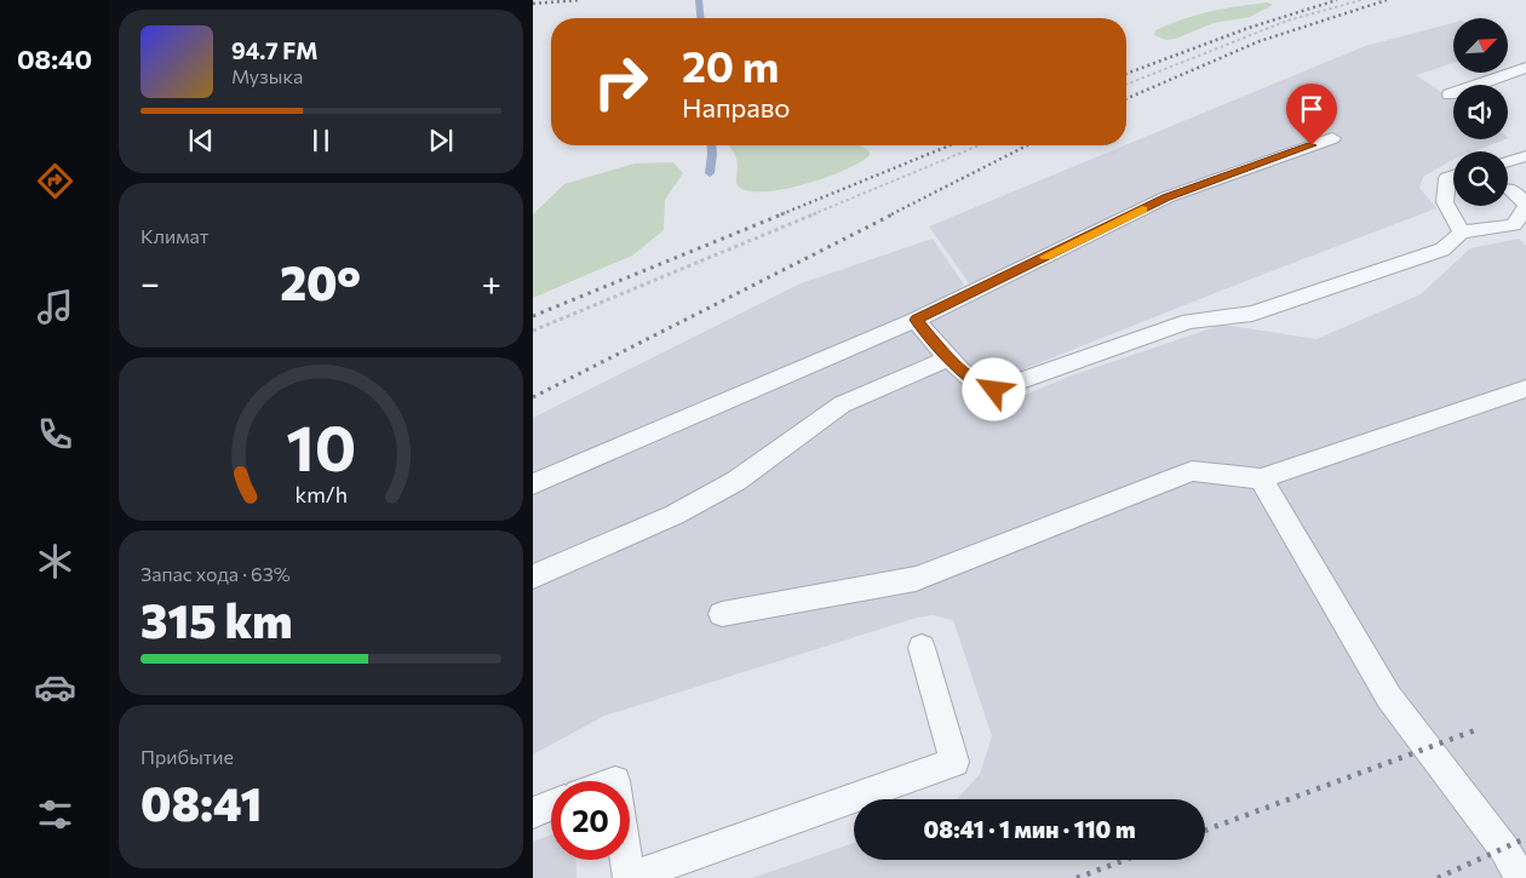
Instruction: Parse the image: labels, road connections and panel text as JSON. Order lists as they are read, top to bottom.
{
  "north": "top right",
  "page": {
    "tabs": "08:40",
    "turn": ["20 m", "Направо"],
    "song": ["94.7 FM", "Музыка"],
    "tile": [
      "Климат",
      ["Запас хода · 63%", "315 km"],
      ["Прибытие", "08:41"]
    ],
    "heat": ["−", "20°", "+"],
    "limit": "20",
    "trip": "08:41 · 1 мин · 110 m",
    "gauge": ["10", "km/h"]
  }
}
